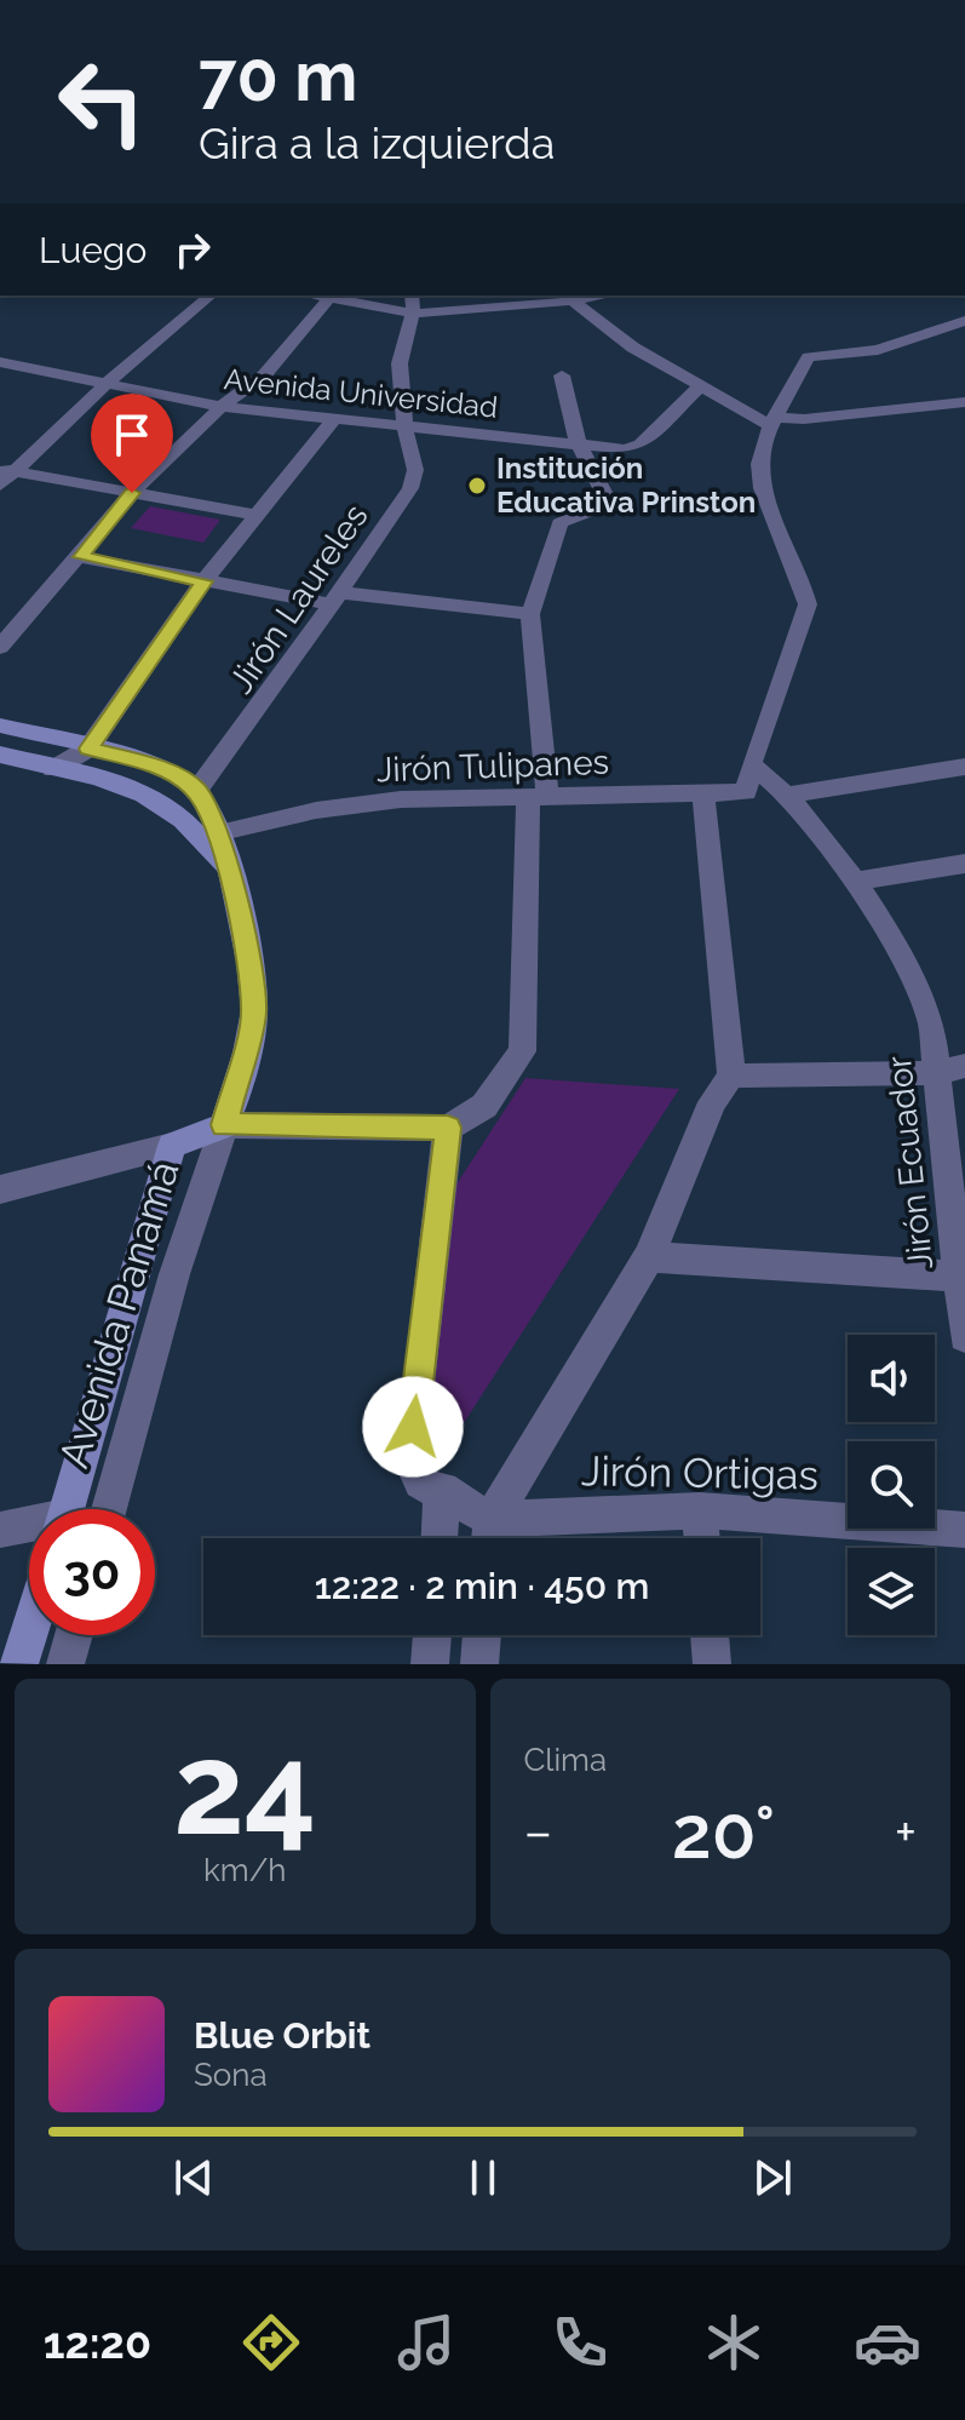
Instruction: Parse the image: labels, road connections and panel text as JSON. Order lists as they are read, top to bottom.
{
  "streets": {
    "street": [
      "Avenida Universidad",
      "Jirón Laureles",
      "Jirón Tulipanes",
      "Jirón Ecuador",
      "Avenida Panamá",
      "Jirón Ortigas"
    ]
  },
  "crossings": [
    ["Avenida Universidad", "Jirón Laureles"],
    ["Jirón Laureles", "Avenida Panamá"],
    ["Jirón Tulipanes", "Jirón Ecuador"],
    ["Jirón Tulipanes", "Avenida Panamá"]
  ],
  "places": ["Institución Educativa Prinston"],
  "page": {
    "turn": ["70 m", "Gira a la izquierda"],
    "then": "Luego",
    "limit": "30",
    "trip": "12:22 · 2 min · 450 m",
    "tile": [
      ["24", "km/h"],
      "Clima"
    ],
    "heat": ["−", "20°", "+"],
    "song": ["Blue Orbit", "Sona"],
    "tabs": "12:20"
  }
}
